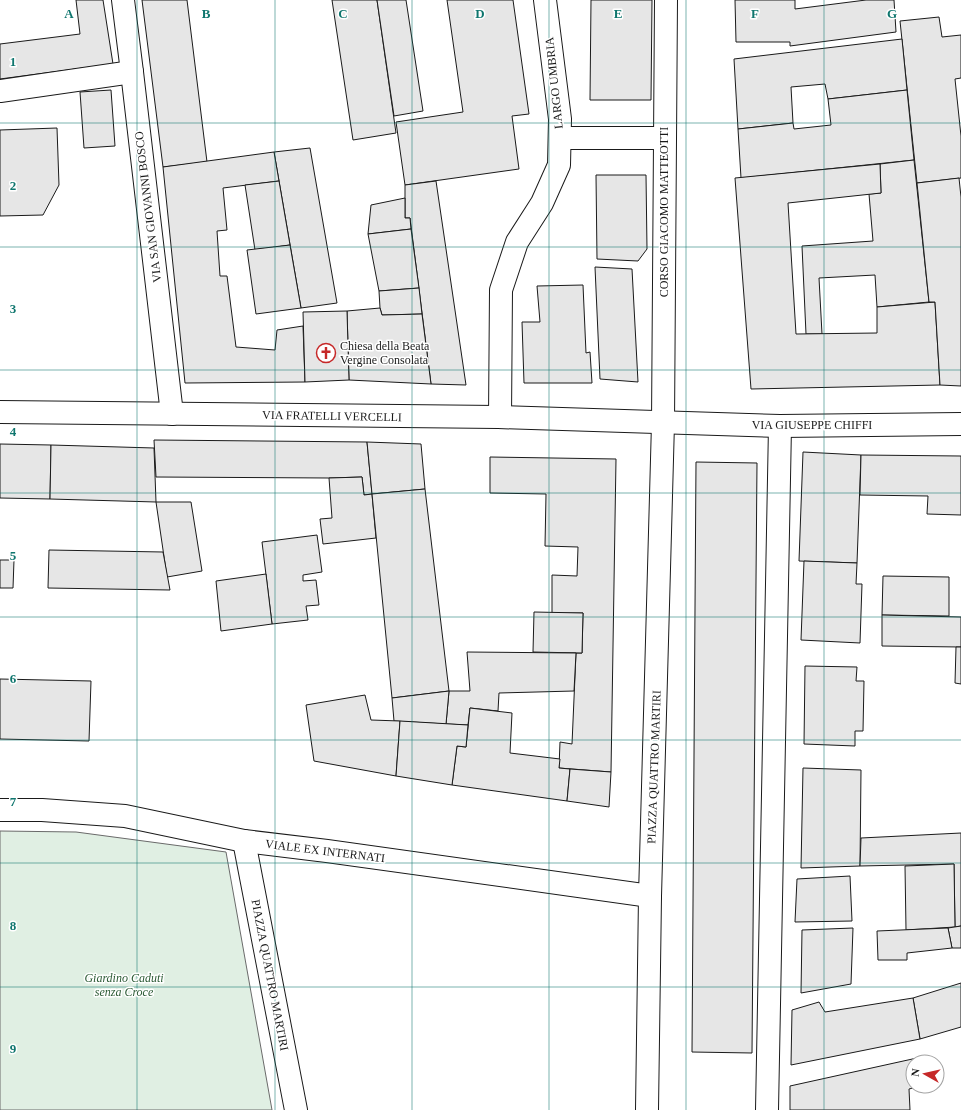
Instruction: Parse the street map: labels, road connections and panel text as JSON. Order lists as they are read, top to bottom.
{
  "streets": {
    "street": [
      "LARGO UMBRIA",
      "VIA SAN GIOVANNI BOSCO",
      "CORSO GIACOMO MATTEOTTI",
      "VIA FRATELLI VERCELLI",
      "VIA GIUSEPPE CHIFFI",
      "PIAZZA QUATTRO MARTIRI",
      "VIALE EX INTERNATI"
    ]
  },
  "crossings": [
    ["LARGO UMBRIA", "VIA FRATELLI VERCELLI"],
    ["VIA SAN GIOVANNI BOSCO", "VIA FRATELLI VERCELLI"],
    ["CORSO GIACOMO MATTEOTTI", "VIA FRATELLI VERCELLI"],
    ["CORSO GIACOMO MATTEOTTI", "VIA GIUSEPPE CHIFFI"],
    ["CORSO GIACOMO MATTEOTTI", "PIAZZA QUATTRO MARTIRI"],
    ["VIA FRATELLI VERCELLI", "VIA GIUSEPPE CHIFFI"],
    ["VIA FRATELLI VERCELLI", "PIAZZA QUATTRO MARTIRI"],
    ["VIA GIUSEPPE CHIFFI", "PIAZZA QUATTRO MARTIRI"],
    ["PIAZZA QUATTRO MARTIRI", "VIALE EX INTERNATI"]
  ],
  "parks": ["Giardino Caduti senza Croce"],
  "places": {
    "church": ["Chiesa della Beata Vergine Consolata"]
  },
  "north": "left",
  "grid": {
    "columns": [
      "A",
      "B",
      "C",
      "D",
      "E",
      "F",
      "G"
    ],
    "rows": [
      "1",
      "2",
      "3",
      "4",
      "5",
      "6",
      "7",
      "8",
      "9"
    ]
  }
}
